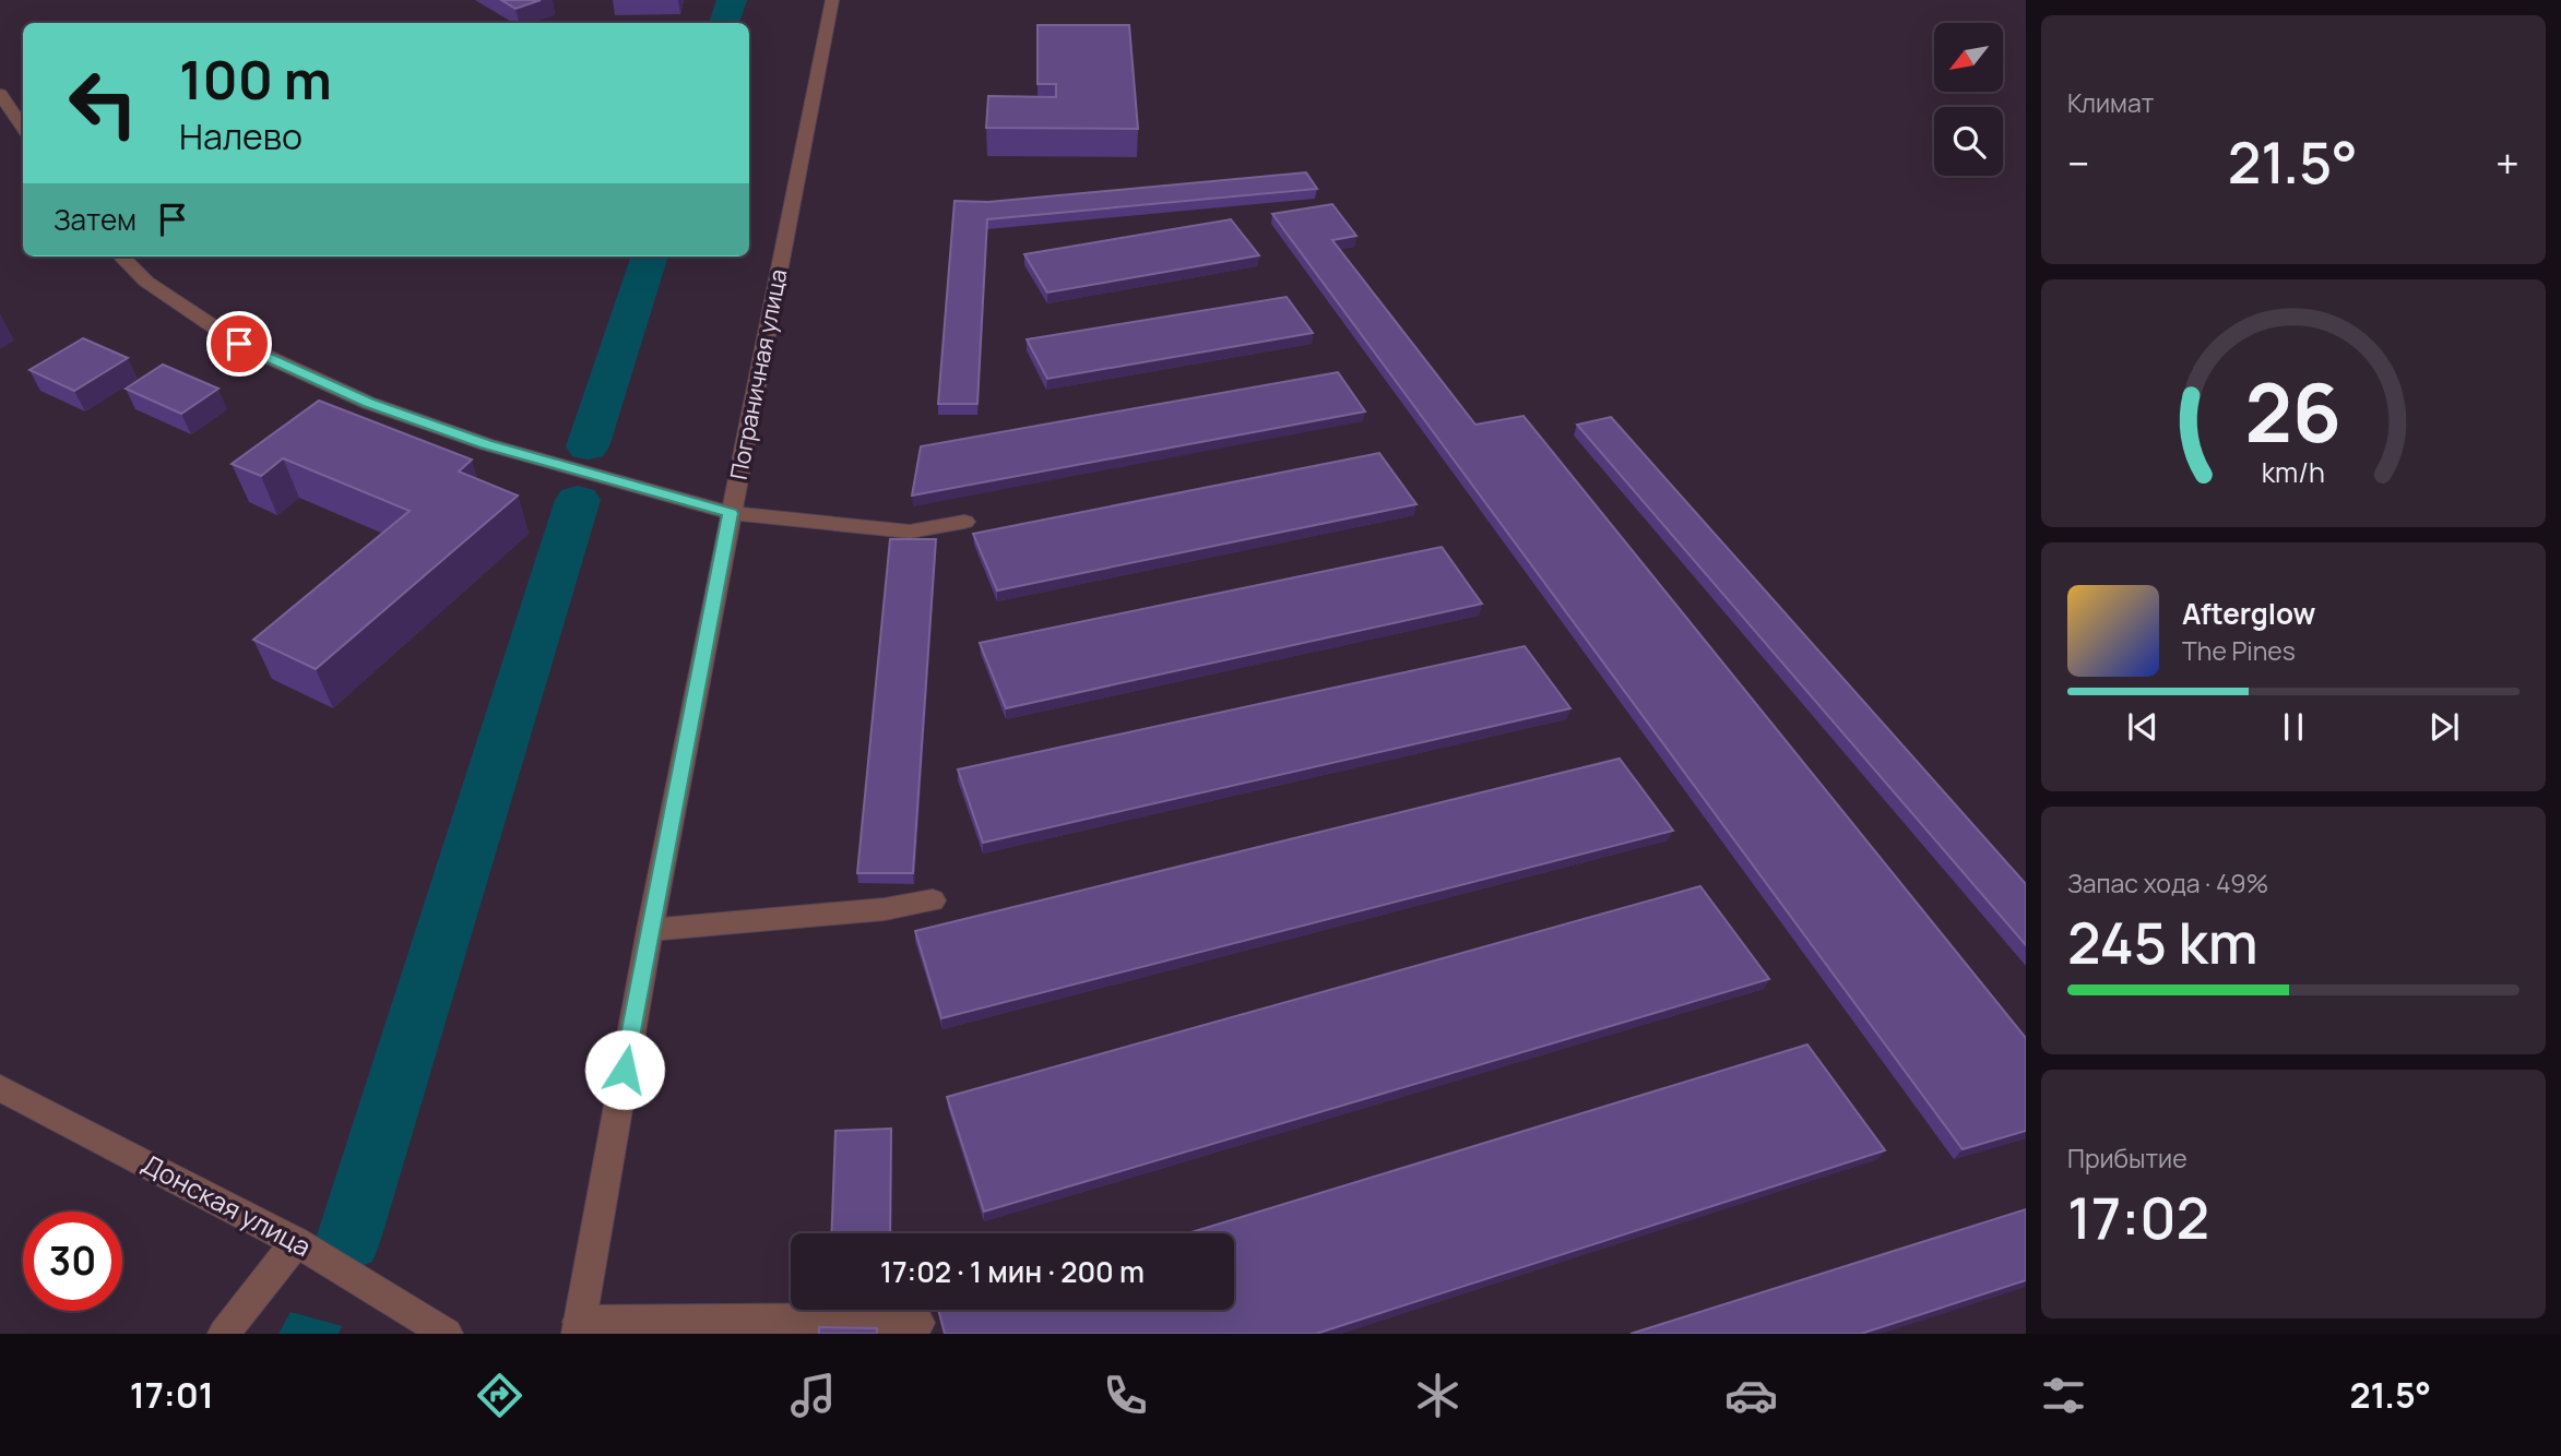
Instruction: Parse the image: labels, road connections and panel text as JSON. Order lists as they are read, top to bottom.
{
  "streets": {
    "street": ["Пограничная улица", "Донская улица"]
  },
  "north": "bottom left",
  "page": {
    "tile": [
      "Климат",
      ["Запас хода · 49%", "245 km"],
      ["Прибытие", "17:02"]
    ],
    "turn": ["100 m", "Налево"],
    "heat": ["−", "21.5°", "+"],
    "then": "Затем",
    "song": ["Afterglow", "The Pines"],
    "limit": "30",
    "trip": "17:02 · 1 мин · 200 m",
    "tabs": ["17:01", "21.5°"],
    "gauge": ["26", "km/h"]
  }
}
